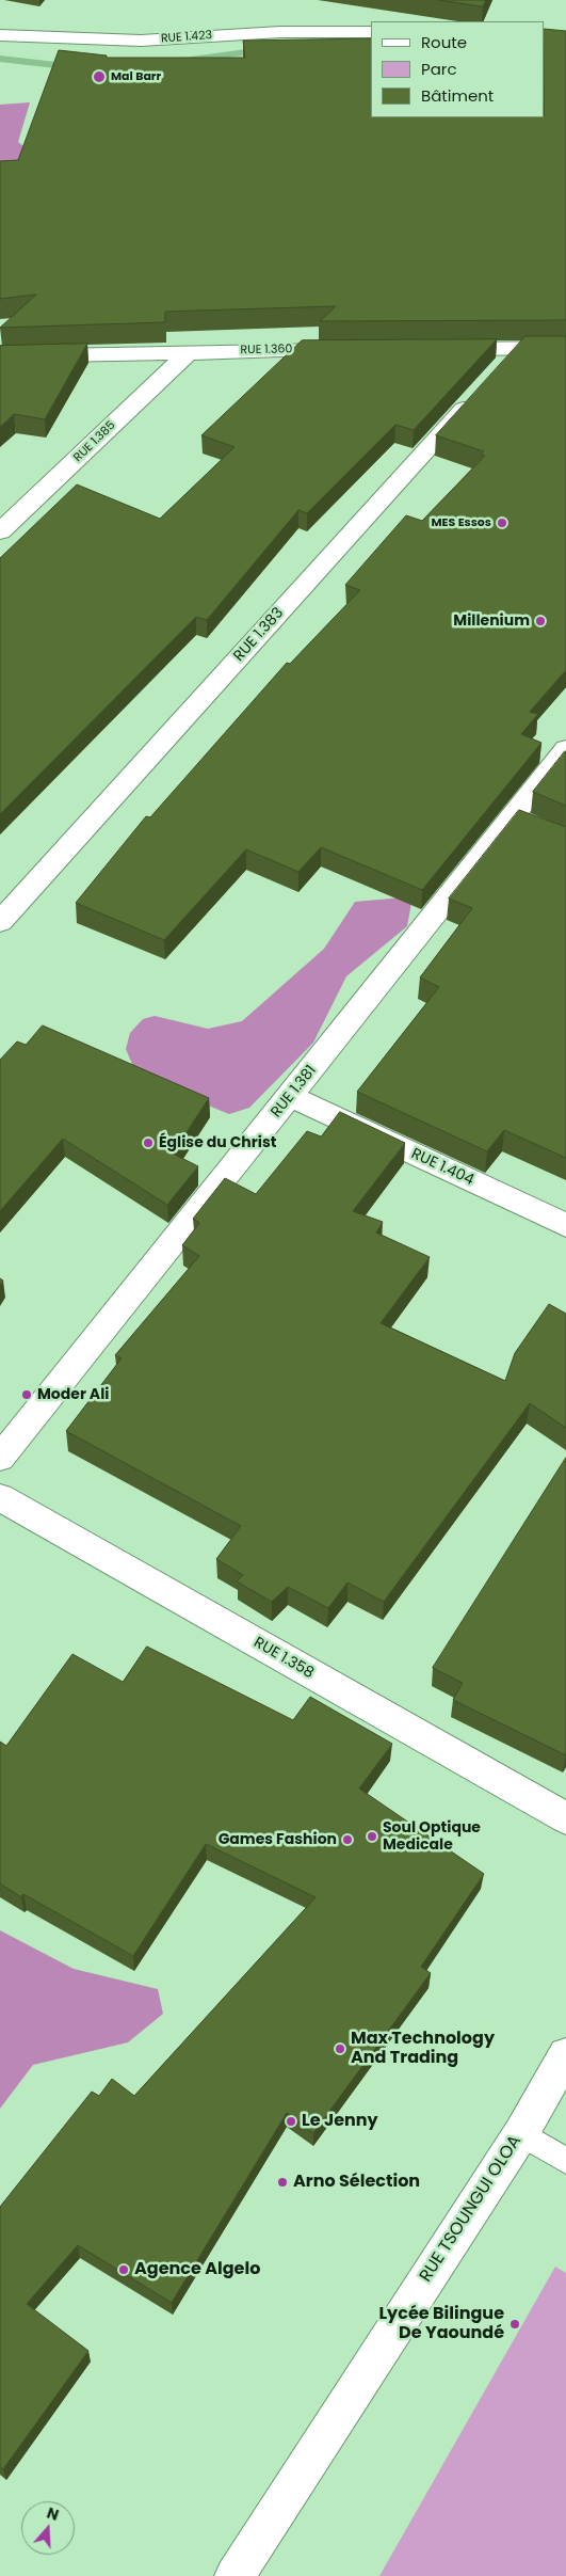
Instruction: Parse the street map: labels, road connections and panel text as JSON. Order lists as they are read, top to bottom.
{
  "streets": {
    "street": [
      "RUE 1.423",
      "RUE 1.360",
      "RUE 1.385",
      "RUE 1.383",
      "RUE 1.381",
      "RUE 1.404",
      "RUE 1.358",
      "RUE TSOUNGUI OLOA"
    ]
  },
  "crossings": [
    ["RUE 1.360", "RUE 1.385"],
    ["RUE 1.381", "RUE 1.404"]
  ],
  "places": [
    "Mal Barr",
    "MES Essos",
    "Millenium",
    "Église du Christ",
    "Moder Ali",
    "Soul Optique Medicale",
    "Games Fashion",
    "Max Technology And Trading",
    "Le Jenny",
    "Arno Sélection",
    "Agence Algelo",
    "Lycée Bilingue De Yaoundé"
  ],
  "legend": ["Route", "Parc", "Bâtiment"],
  "north": "top"
}
